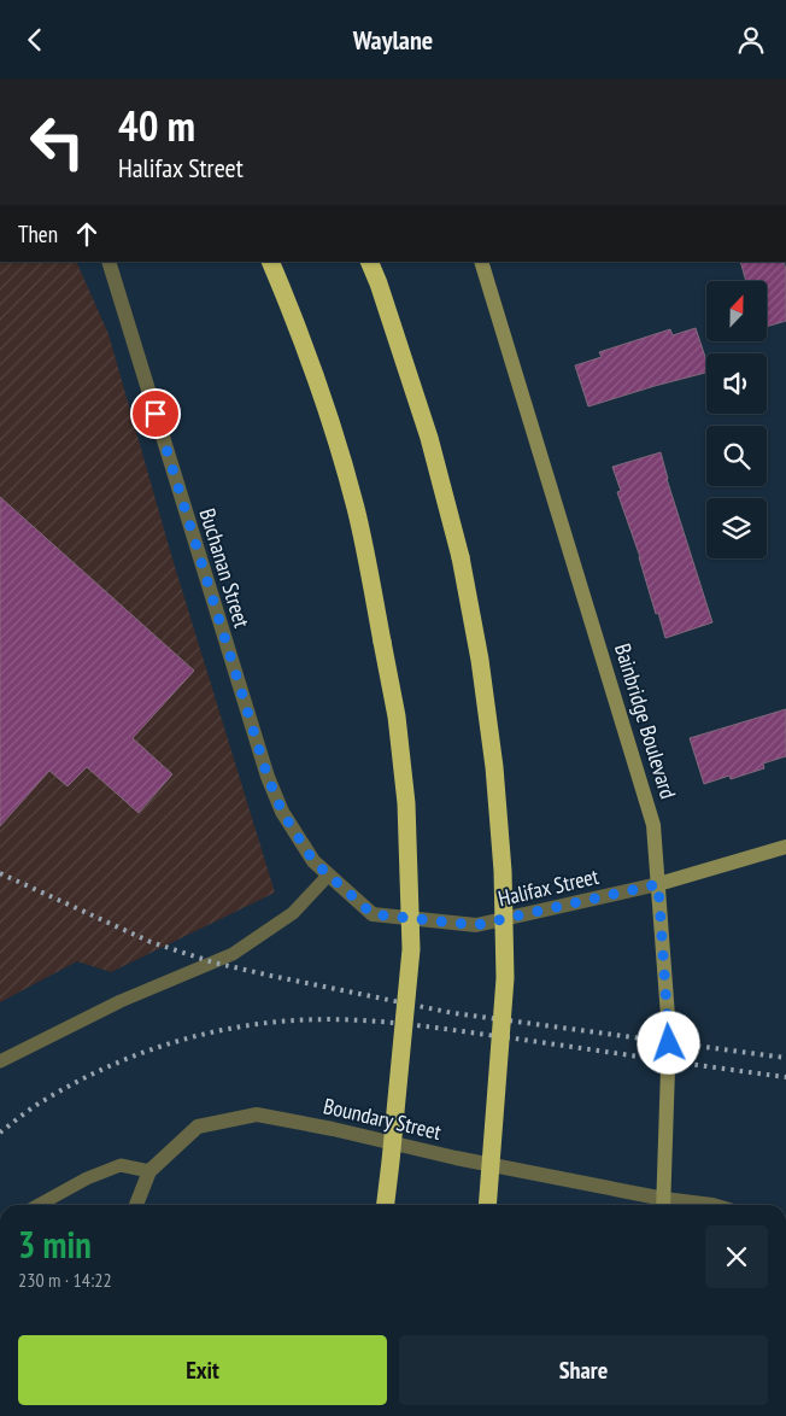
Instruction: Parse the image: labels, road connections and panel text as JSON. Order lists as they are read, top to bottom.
{
  "streets": {
    "street": [
      "Buchanan Street",
      "Bainbridge Boulevard",
      "Halifax Street",
      "Boundary Street"
    ]
  },
  "crossings": [
    ["Buchanan Street", "Halifax Street"],
    ["Bainbridge Boulevard", "Halifax Street"],
    ["Bainbridge Boulevard", "Boundary Street"]
  ],
  "north": "top",
  "page": {
    "header": "Waylane",
    "turn": ["40 m", "Halifax Street"],
    "then": "Then",
    "heading": ["3 min", "230 m · 14:22"],
    "buttons": ["Exit", "Share"]
  }
}
